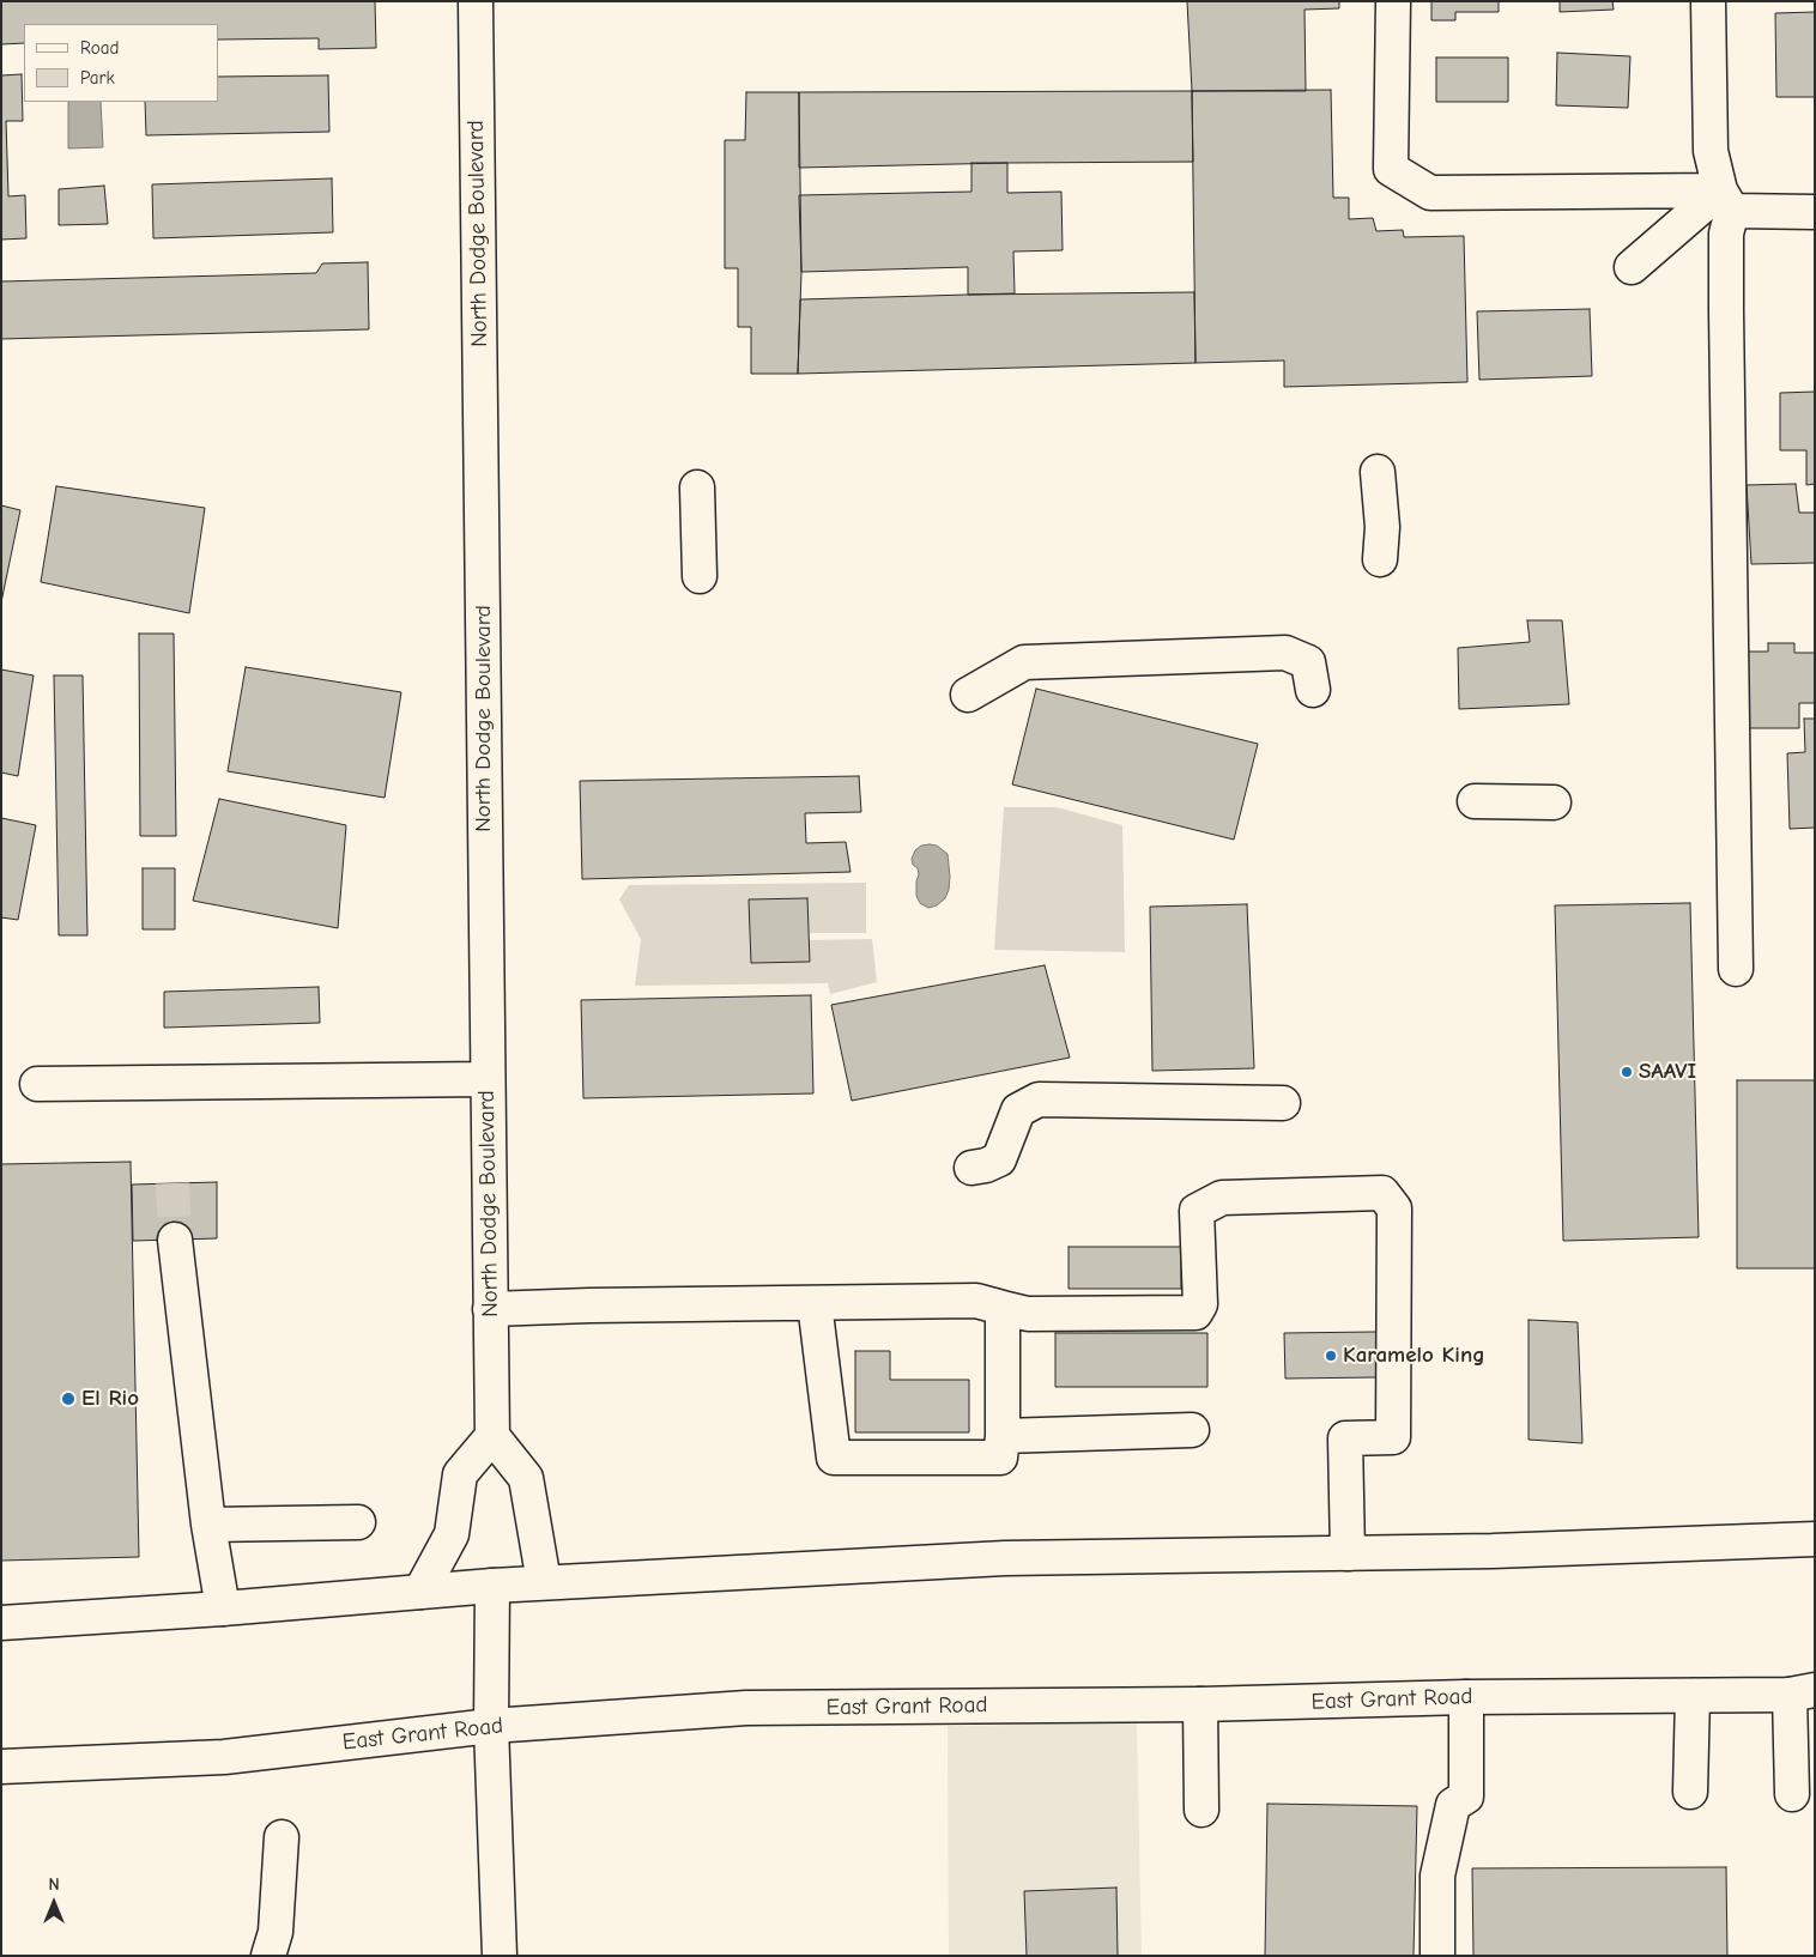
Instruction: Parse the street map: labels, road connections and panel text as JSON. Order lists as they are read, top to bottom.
{
  "streets": {
    "main road": ["North Dodge Boulevard", "East Grant Road"]
  },
  "places": ["SAAVI", "Karamelo King", "El Rio"],
  "legend": ["Road", "Park"],
  "north": "top"
}
